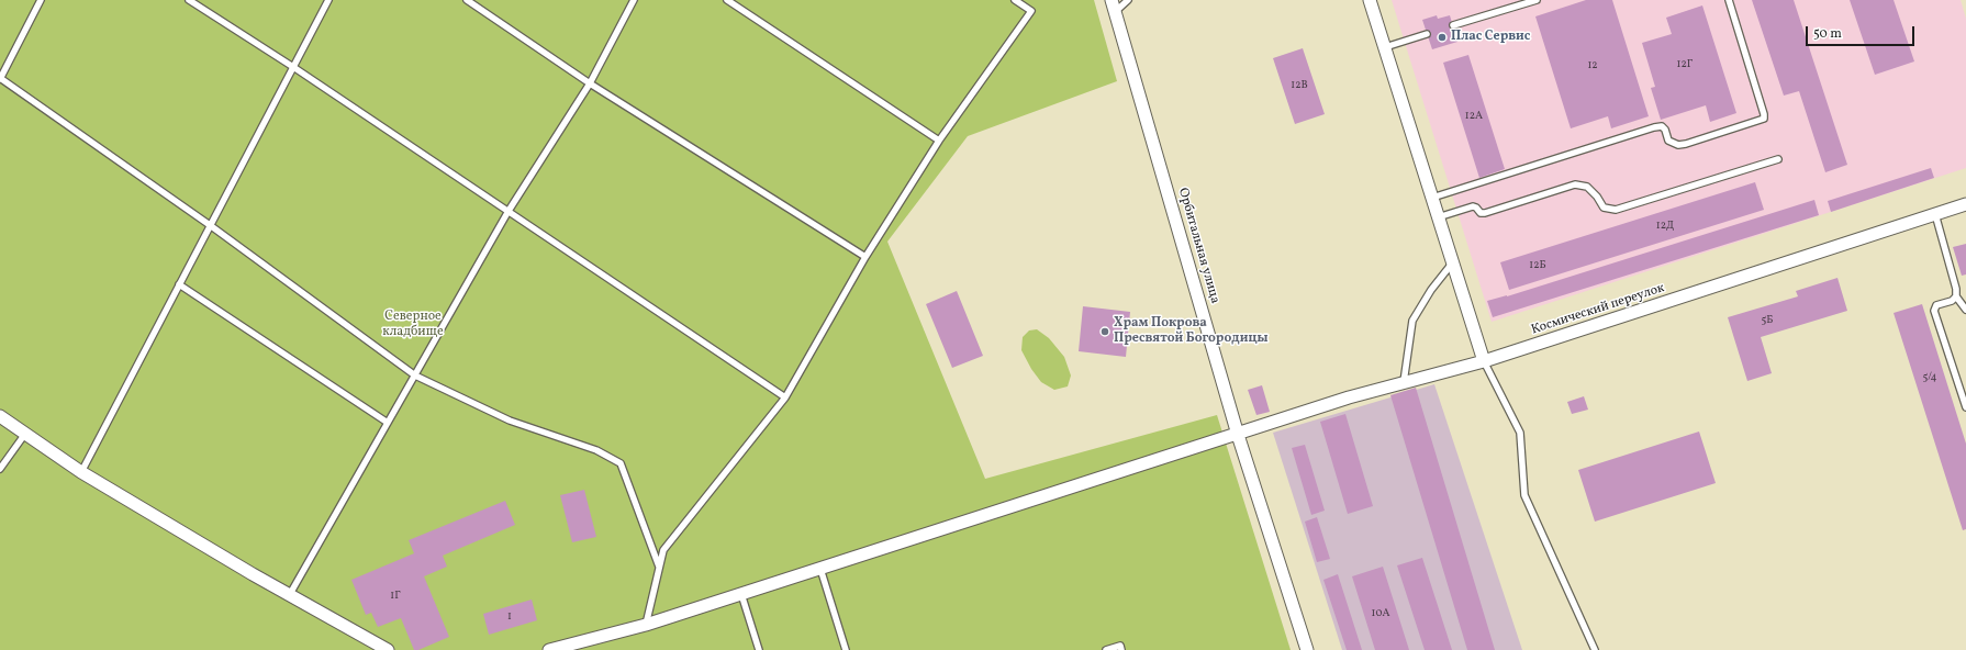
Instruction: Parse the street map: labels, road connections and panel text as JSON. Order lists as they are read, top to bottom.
{
  "streets": {
    "street": ["Орбитальная улица", "Космический переулок"]
  },
  "crossings": [
    ["Орбитальная улица", "Космический переулок"]
  ],
  "parks": ["Северное кладбище"],
  "places": ["Плас Сервис", "Храм Покрова Пресвятой Богородицы"],
  "house_numbers": [
    "12Г",
    "12",
    "12В",
    "12А",
    "12Д",
    "12Б",
    "5Б",
    "5/4",
    "1Г",
    "10А",
    "1"
  ],
  "scale_bar": "50 m"
}
